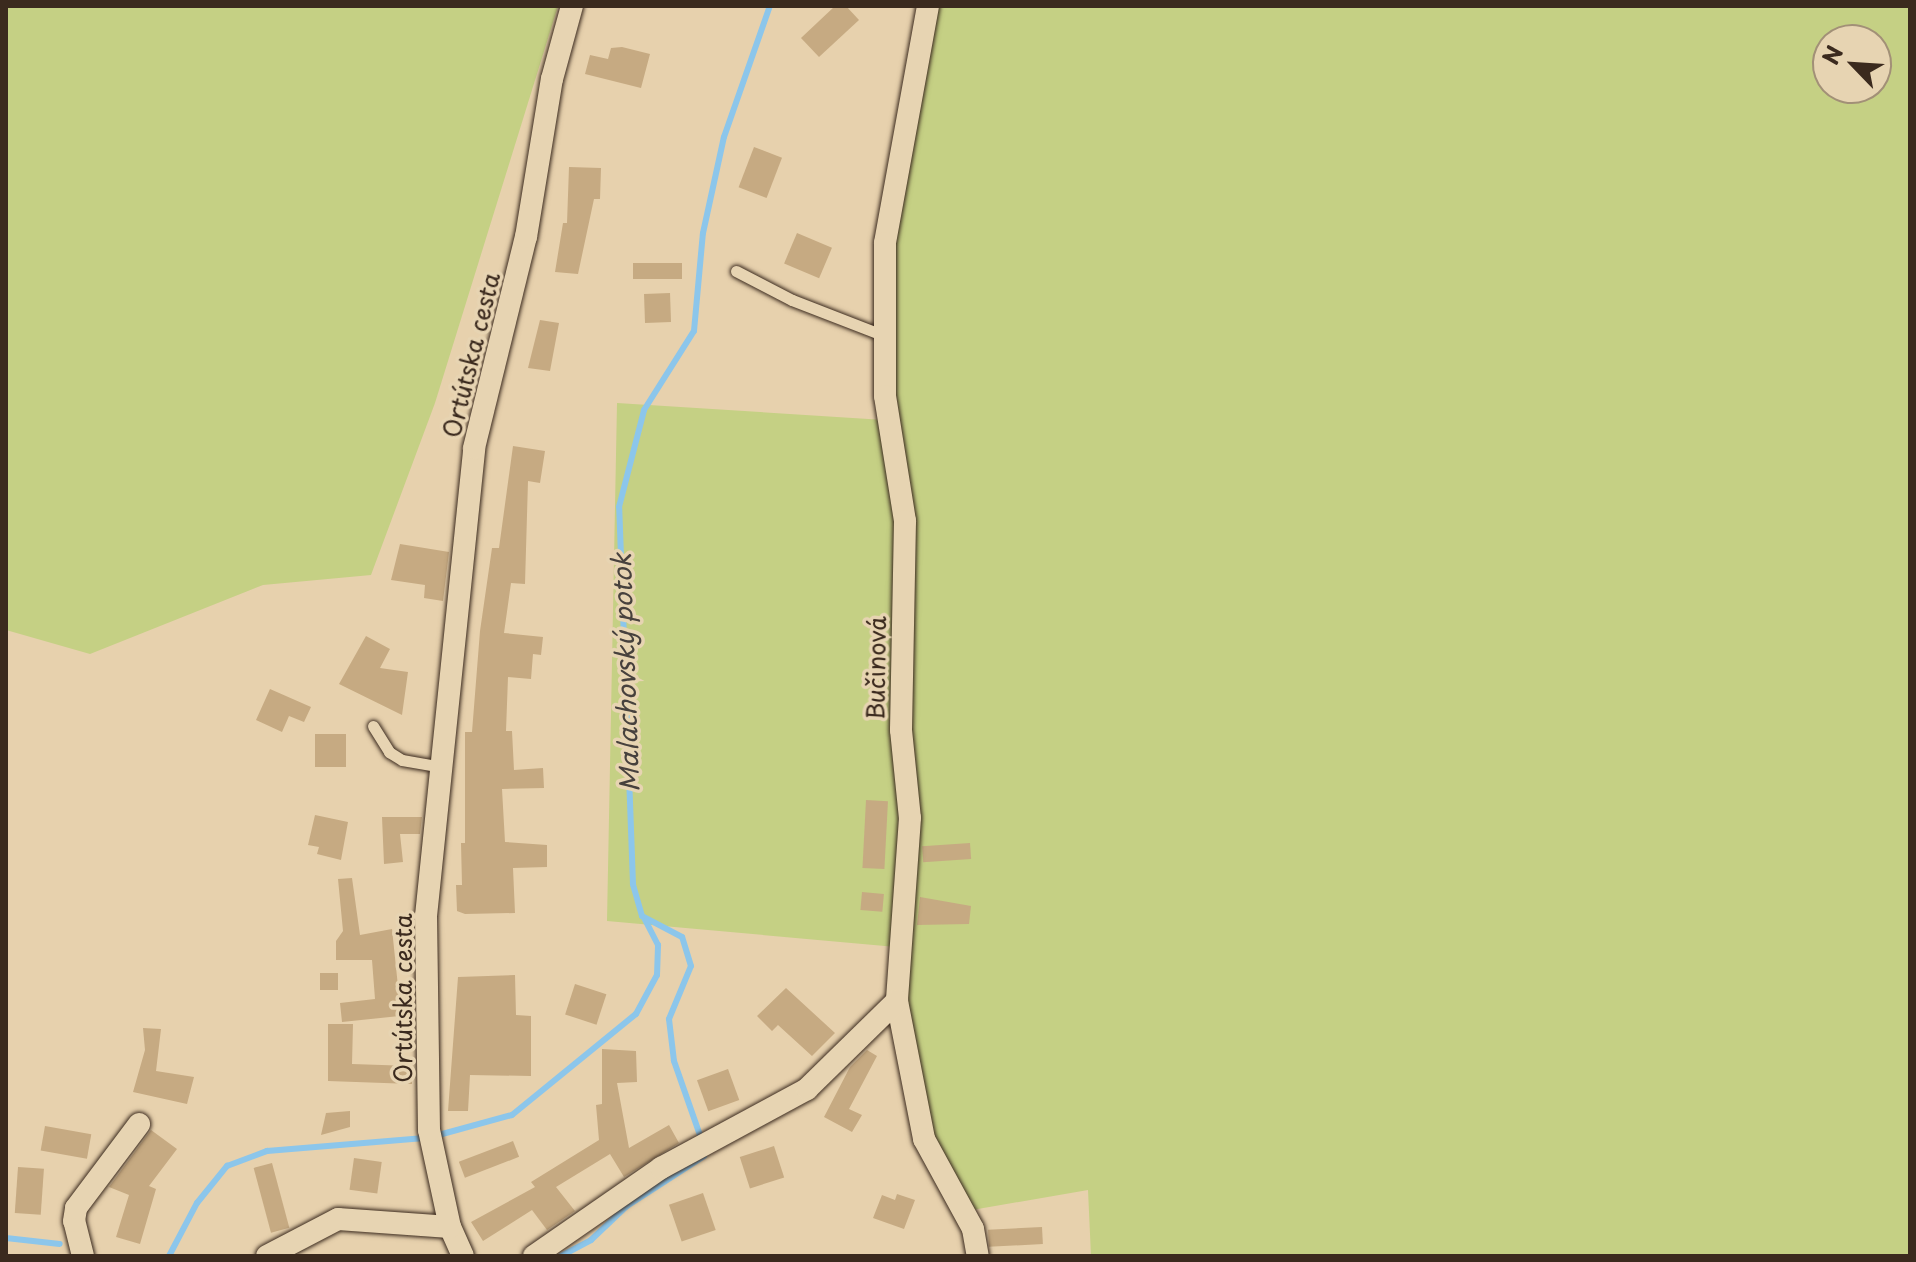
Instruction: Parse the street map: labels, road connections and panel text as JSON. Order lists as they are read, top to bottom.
{
  "streets": {
    "street": ["Ortútska cesta", "Bučinová"]
  },
  "water": ["Malachovský potok"],
  "north": "top left"
}
